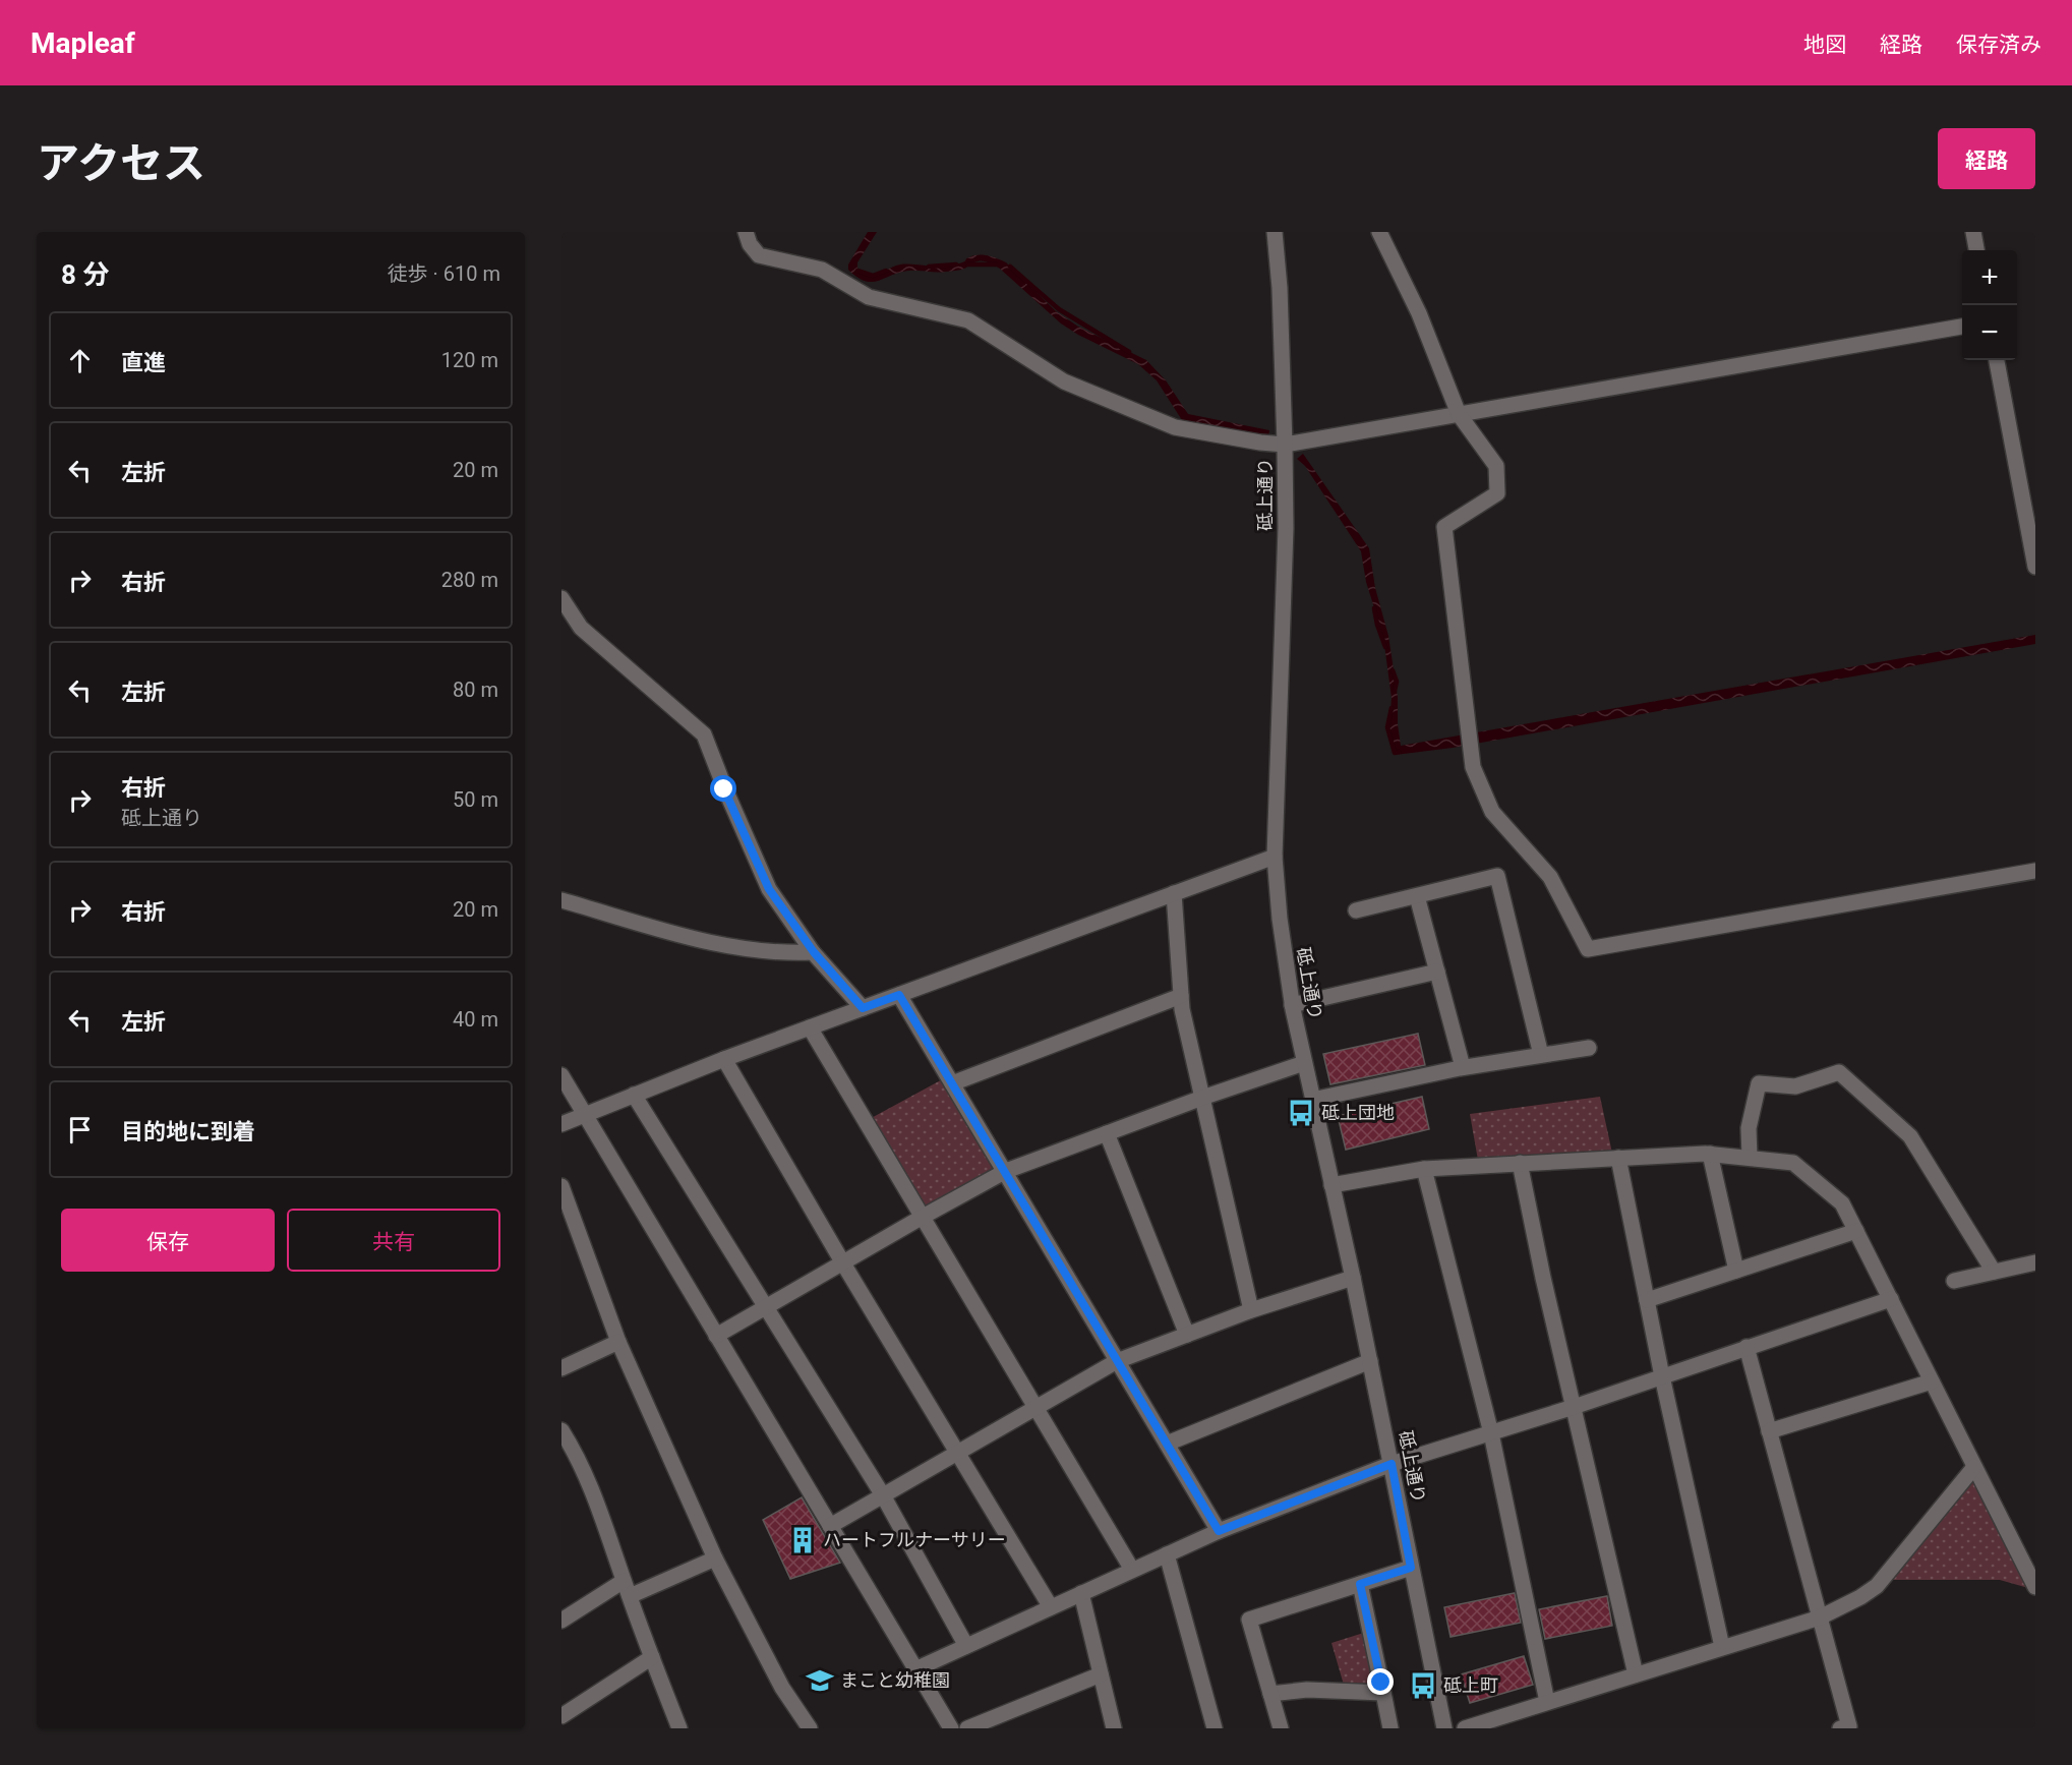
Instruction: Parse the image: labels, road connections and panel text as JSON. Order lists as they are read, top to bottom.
{
  "streets": {
    "street": ["砥上通り"]
  },
  "places": {
    "bus stop": ["砥上団地", "砥上町"],
    "building": ["ハートフルナーサリー"],
    "school or university": ["まこと幼稚園"]
  },
  "page": {
    "header": "Mapleaf",
    "nav": ["地図", "経路", "保存済み"],
    "title": "アクセス",
    "buttons": [
      "経路",
      ["保存", "共有"]
    ],
    "heading": ["8 分", "徒歩 · 610 m"],
    "map_buttons": ["+", "−"],
    "list": [
      ["直進", "120 m"],
      ["左折", "20 m"],
      ["右折", "280 m"],
      ["左折", "80 m"],
      ["右折", "砥上通り", "50 m"],
      ["右折", "20 m"],
      ["左折", "40 m"],
      "目的地に到着"
    ]
  }
}
